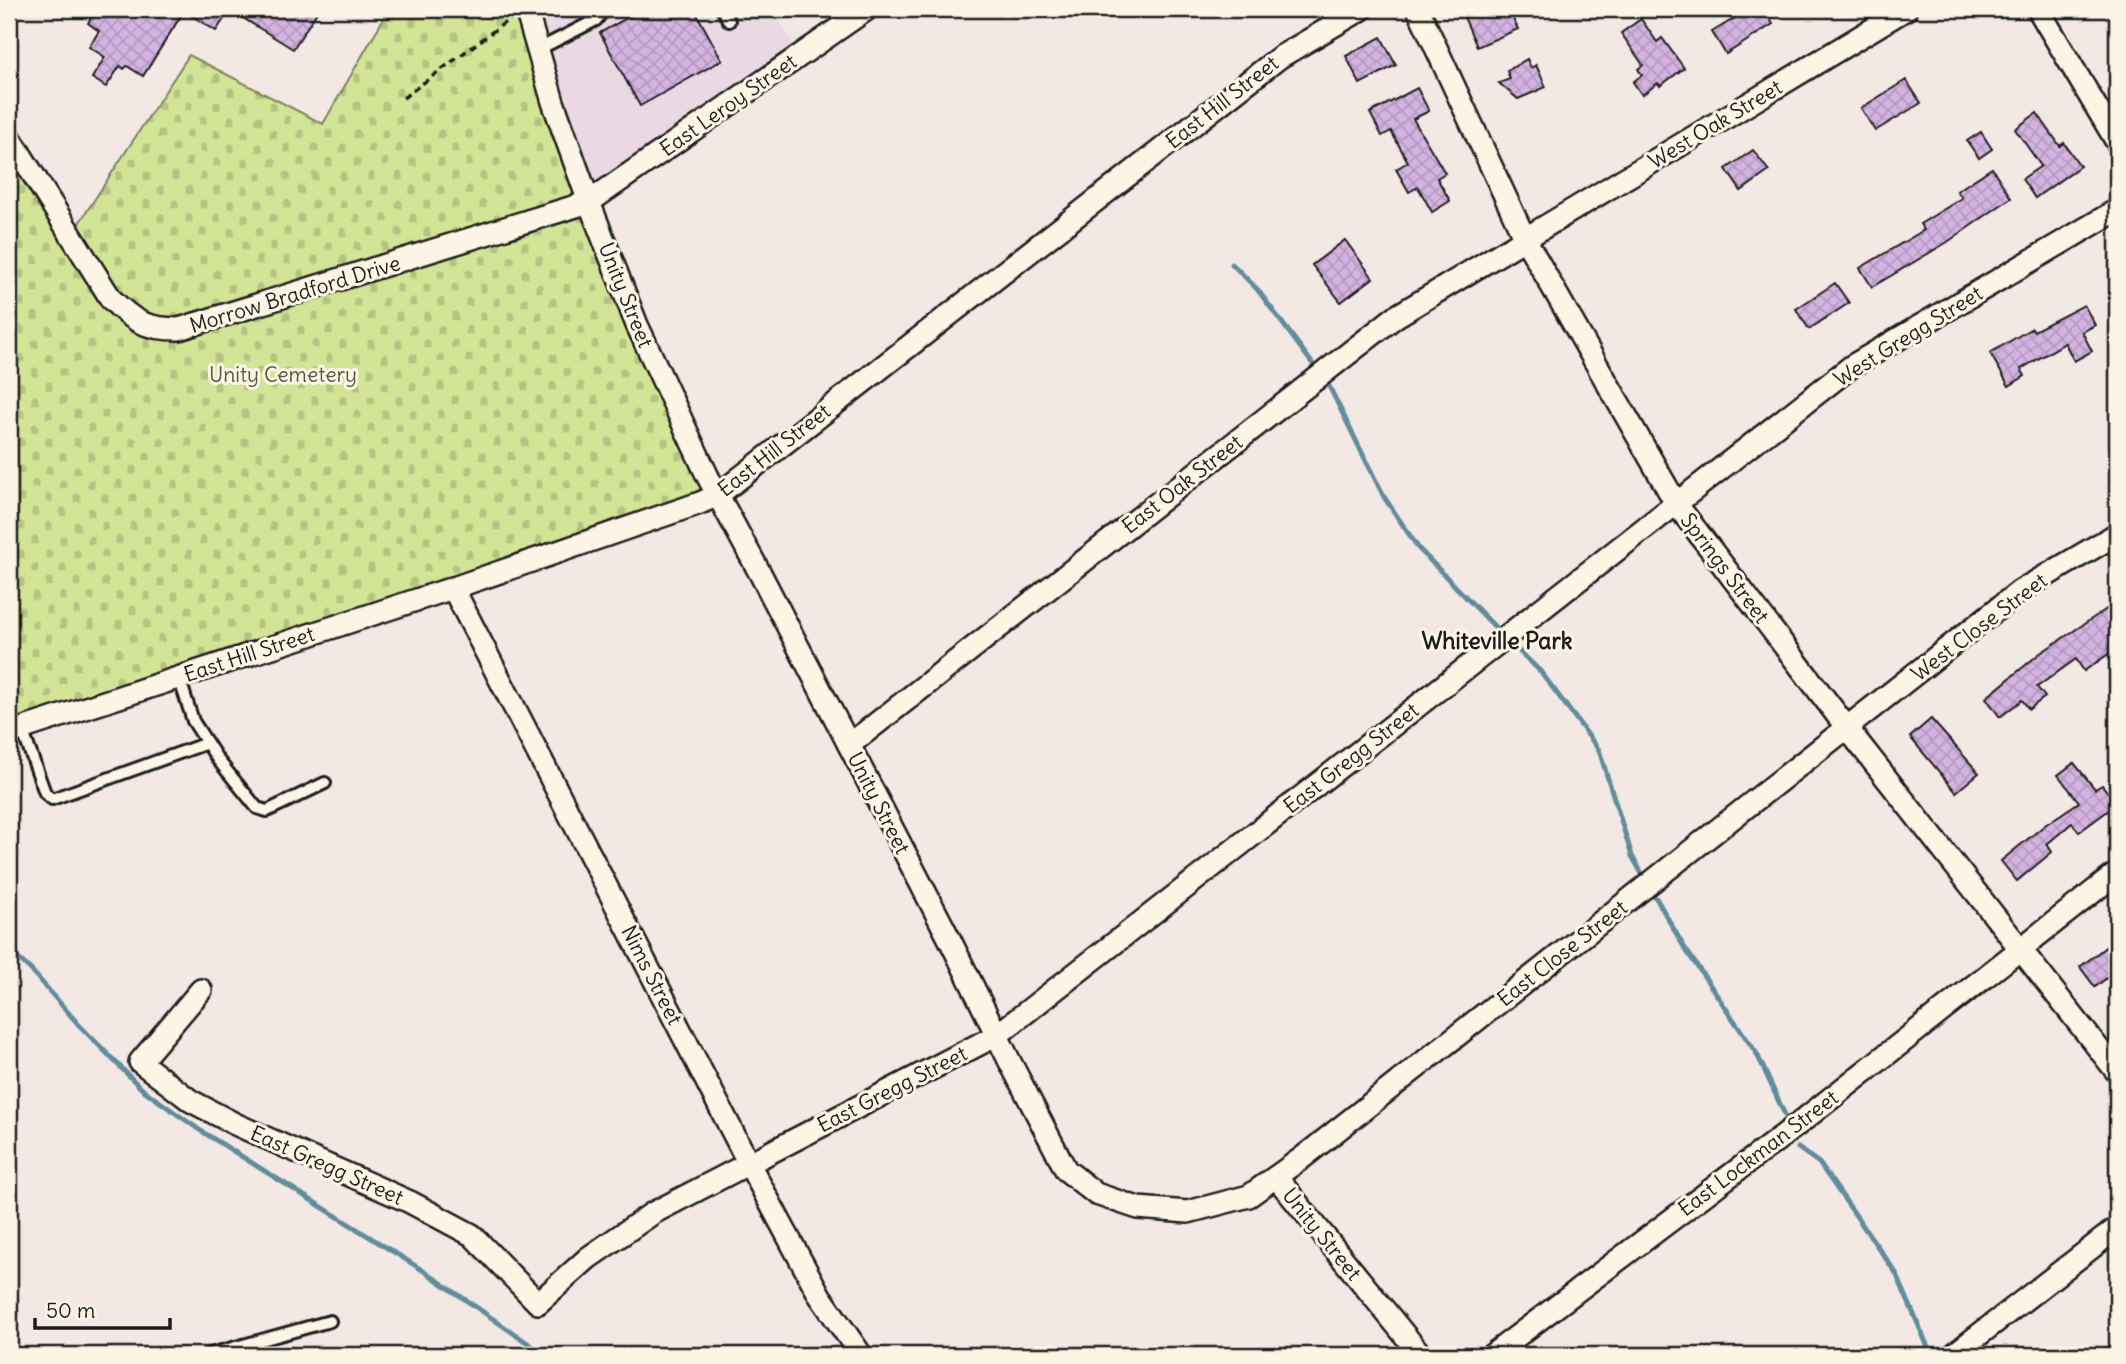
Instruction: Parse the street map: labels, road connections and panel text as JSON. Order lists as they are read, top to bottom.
{
  "streets": {
    "street": [
      "East Hill Street",
      "East Leroy Street",
      "West Oak Street",
      "Morrow Bradford Drive",
      "Unity Street",
      "West Gregg Street",
      "East Oak Street",
      "Springs Street",
      "West Close Street",
      "East Gregg Street",
      "East Close Street",
      "Nims Street",
      "East Lockman Street"
    ]
  },
  "crossings": [
    ["East Hill Street", "Unity Street"],
    ["East Hill Street", "Nims Street"],
    ["East Leroy Street", "Morrow Bradford Drive"],
    ["East Leroy Street", "Unity Street"],
    ["West Oak Street", "East Oak Street"],
    ["West Oak Street", "Springs Street"],
    ["Morrow Bradford Drive", "Unity Street"],
    ["Unity Street", "East Oak Street"],
    ["Unity Street", "East Gregg Street"],
    ["Unity Street", "East Close Street"],
    ["West Gregg Street", "Springs Street"],
    ["West Gregg Street", "East Gregg Street"],
    ["East Oak Street", "Springs Street"],
    ["Springs Street", "West Close Street"],
    ["Springs Street", "East Gregg Street"],
    ["Springs Street", "East Close Street"],
    ["Springs Street", "East Lockman Street"],
    ["West Close Street", "East Close Street"],
    ["East Gregg Street", "Nims Street"]
  ],
  "districts": ["Whiteville Park"],
  "parks": ["Unity Cemetery"],
  "scale_bar": "50 m"
}
